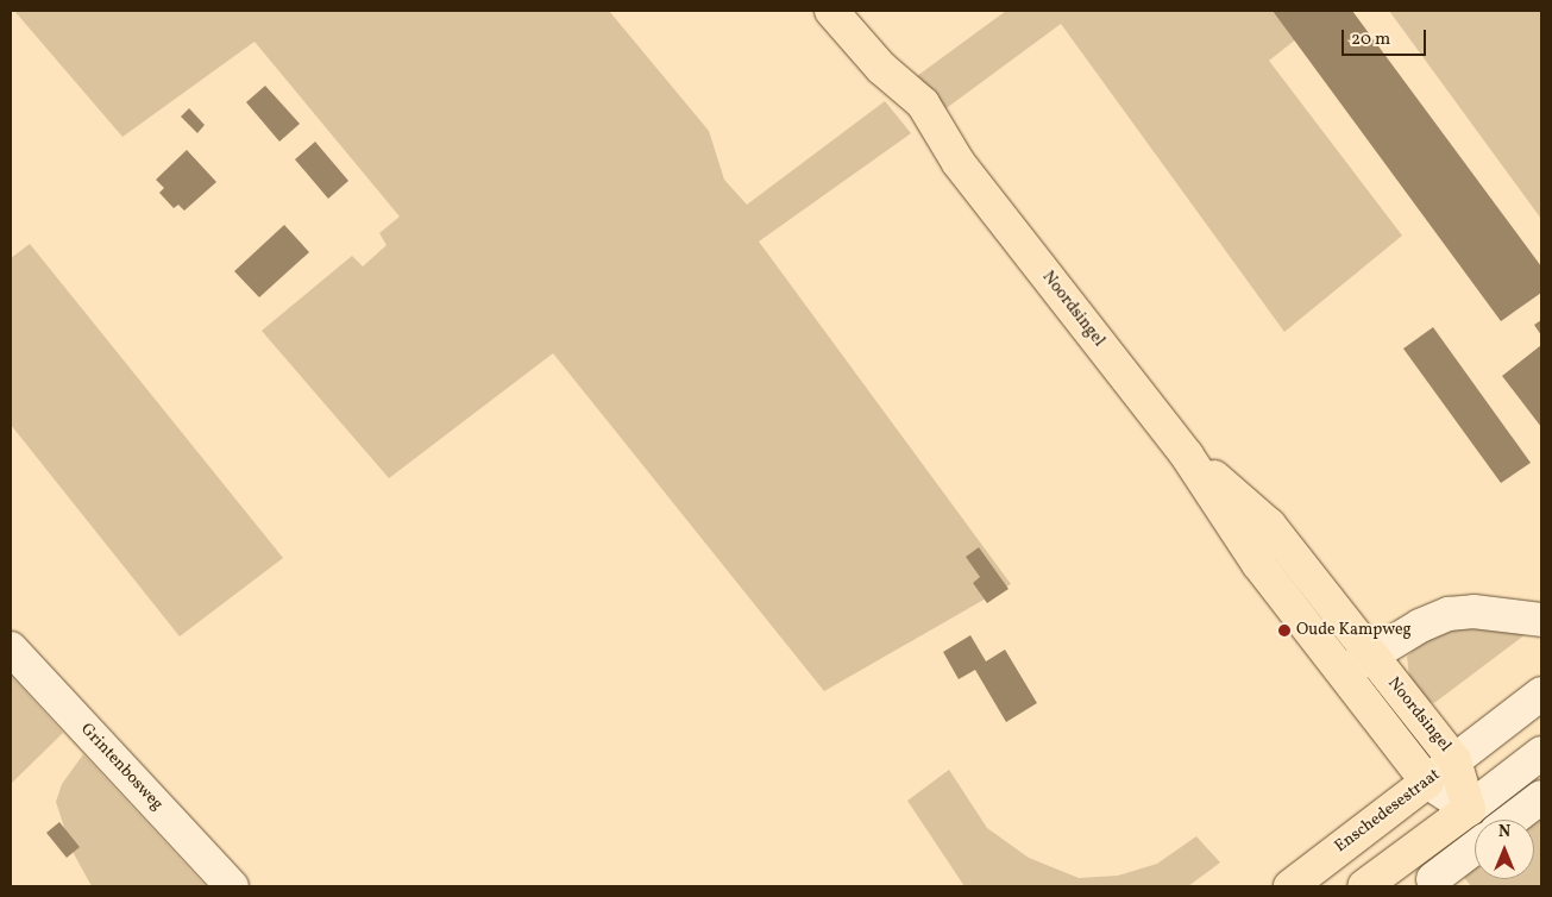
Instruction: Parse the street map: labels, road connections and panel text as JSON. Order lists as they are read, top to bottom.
{
  "streets": {
    "main road": ["Noordsingel", "Enschedesestraat"],
    "street": ["Grintenbosweg"]
  },
  "crossings": [
    ["Noordsingel", "Enschedesestraat"]
  ],
  "places": ["Oude Kampweg"],
  "scale_bar": "20 m",
  "north": "top"
}
